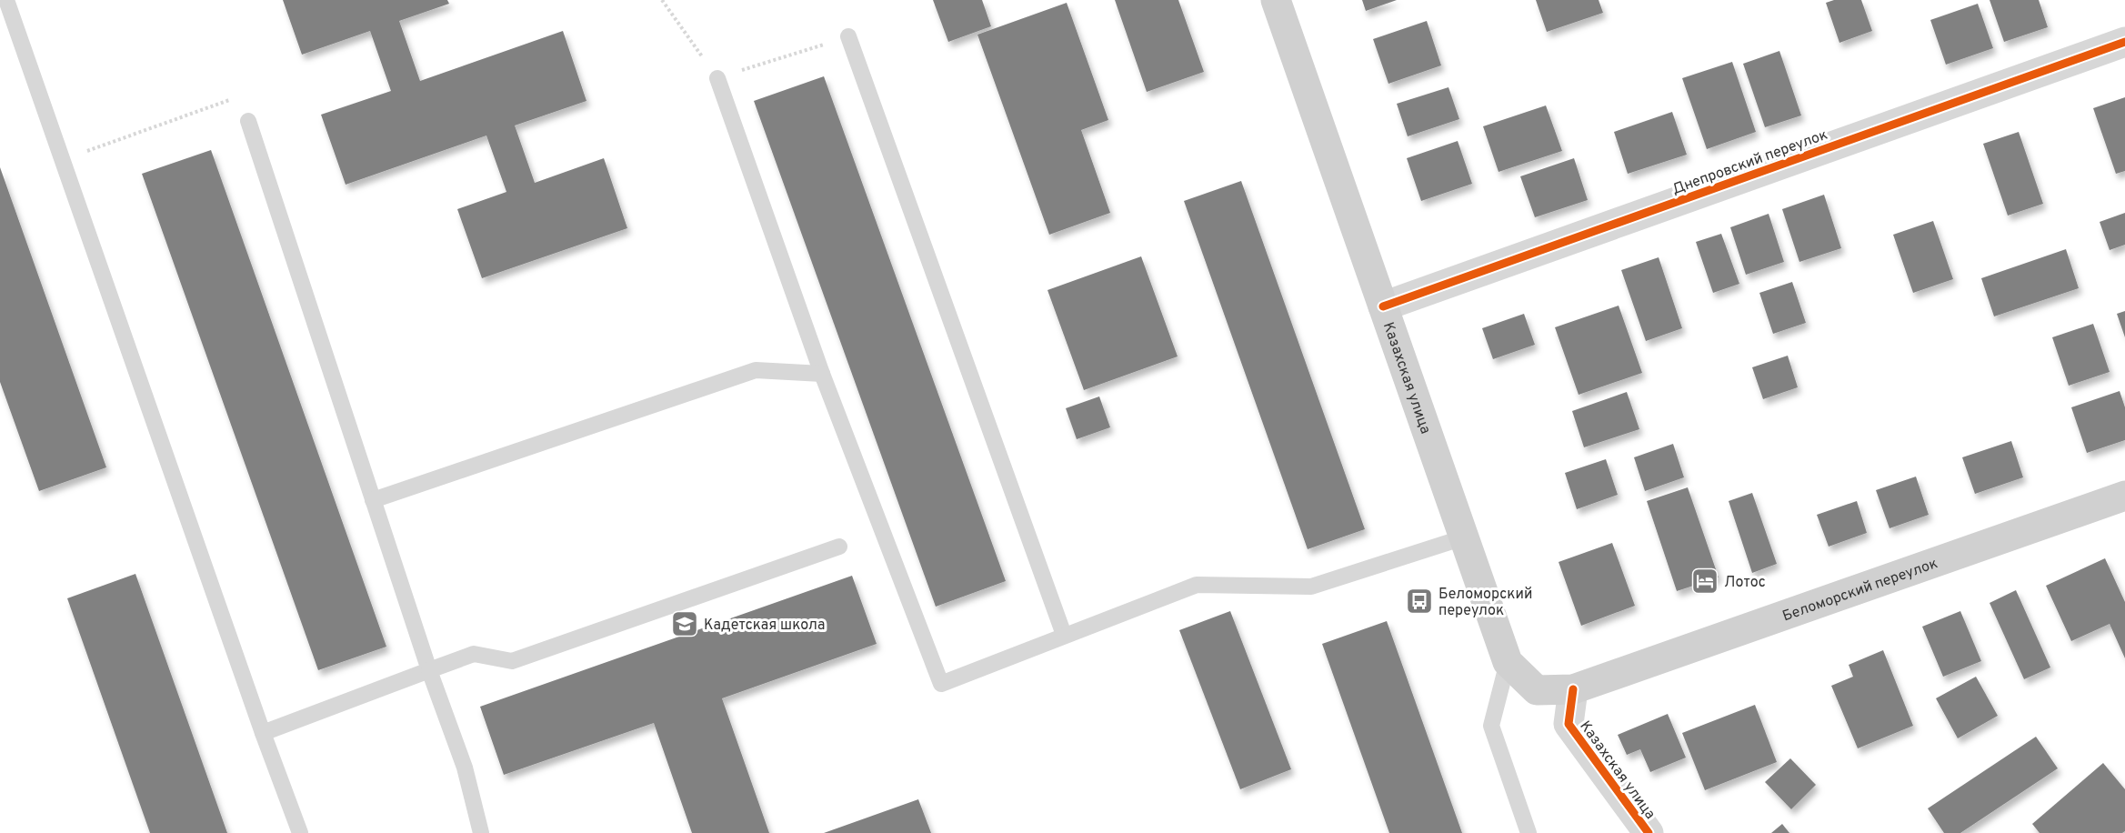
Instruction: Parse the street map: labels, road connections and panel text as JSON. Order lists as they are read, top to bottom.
{
  "streets": {
    "main road": ["Казахская улица", "Беломорский переулок"],
    "street": ["Днепровский переулок"]
  },
  "crossings": [
    ["Днепровский переулок", "Казахская улица"],
    ["Казахская улица", "Беломорский переулок"]
  ],
  "places": {
    "hotel": ["Лотос"],
    "bus stop": ["Беломорский переулок"],
    "school or university": ["Кадетская школа"]
  }
}
